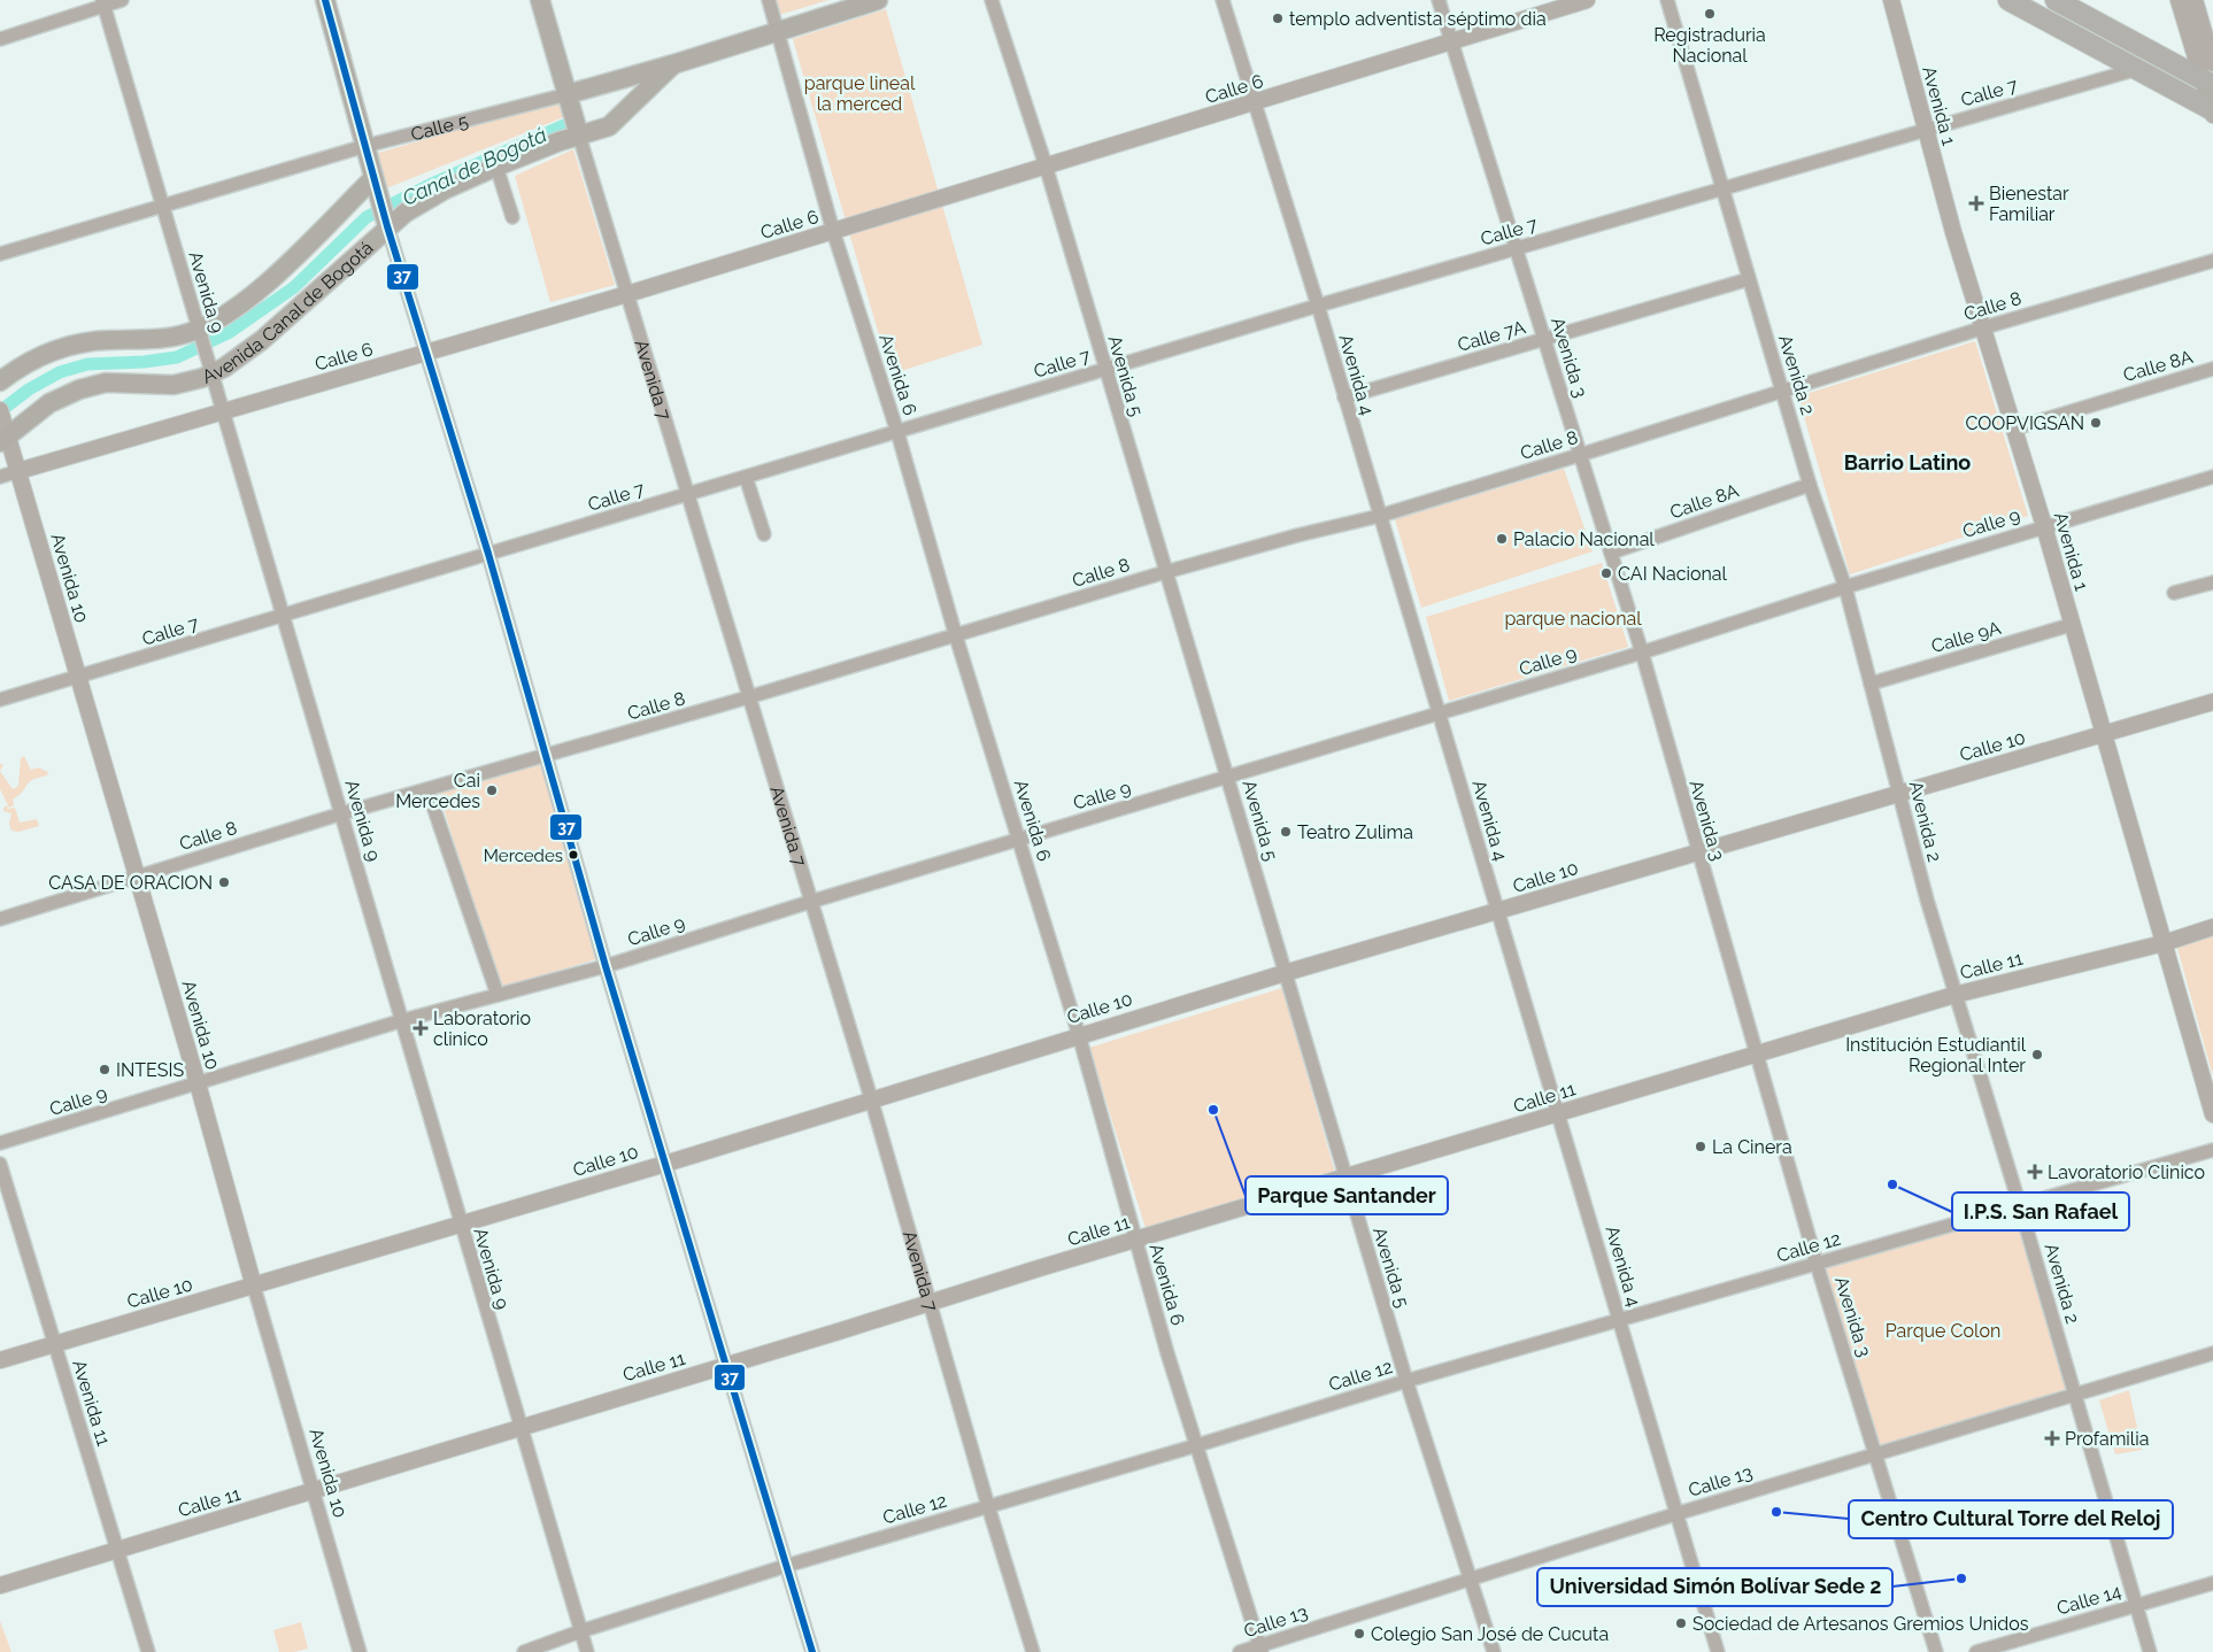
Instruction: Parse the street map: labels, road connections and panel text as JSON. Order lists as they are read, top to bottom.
{
  "streets": {
    "main road": ["Calle 5", "Avenida Canal de Bogotá", "Avenida 7"],
    "street": [
      "Calle 6",
      "Calle 7",
      "Avenida 1",
      "Avenida 9",
      "Calle 8",
      "Calle 7A",
      "Avenida 3",
      "Calle 8A",
      "Avenida 6",
      "Avenida 4",
      "Avenida 2",
      "Avenida 5",
      "Calle 9",
      "Avenida 10",
      "Calle 9A",
      "Calle 10",
      "Calle 11",
      "Calle 12",
      "Avenida 11",
      "Calle 13",
      "Calle 14"
    ]
  },
  "crossings": [
    ["Calle 6", "Avenida 9"],
    ["Calle 6", "Avenida 3"],
    ["Calle 6", "Avenida 6"],
    ["Calle 6", "Avenida 4"],
    ["Calle 6", "Avenida 5"],
    ["Calle 6", "Avenida 7"],
    ["Calle 6", "Avenida 10"],
    ["Calle 7", "Avenida 1"],
    ["Calle 7", "Avenida 9"],
    ["Calle 7", "Avenida 3"],
    ["Calle 7", "Avenida 6"],
    ["Calle 7", "Avenida 4"],
    ["Calle 7", "Avenida 2"],
    ["Calle 7", "Avenida 5"],
    ["Calle 7", "Avenida 7"],
    ["Calle 7", "Avenida 10"],
    ["Avenida 1", "Calle 8"],
    ["Avenida 1", "Calle 8A"],
    ["Avenida 1", "Calle 9"],
    ["Avenida 1", "Calle 9A"],
    ["Avenida 1", "Calle 10"],
    ["Avenida 1", "Calle 11"],
    ["Calle 5", "Avenida 9"],
    ["Calle 5", "Avenida Canal de Bogotá"],
    ["Calle 5", "Avenida 6"],
    ["Calle 5", "Avenida 7"],
    ["Avenida 9", "Calle 8"],
    ["Avenida 9", "Avenida Canal de Bogotá"],
    ["Avenida 9", "Calle 9"],
    ["Avenida 9", "Calle 10"],
    ["Avenida 9", "Calle 11"],
    ["Avenida 9", "Calle 12"],
    ["Calle 8", "Avenida 3"],
    ["Calle 8", "Avenida 6"],
    ["Calle 8", "Avenida 4"],
    ["Calle 8", "Avenida 2"],
    ["Calle 8", "Avenida 5"],
    ["Calle 8", "Avenida 7"],
    ["Calle 8", "Avenida 10"],
    ["Avenida Canal de Bogotá", "Avenida 7"],
    ["Avenida Canal de Bogotá", "Avenida 10"],
    ["Calle 7A", "Avenida 3"],
    ["Calle 7A", "Avenida 4"],
    ["Calle 7A", "Avenida 2"],
    ["Avenida 3", "Calle 8A"],
    ["Avenida 3", "Calle 9"],
    ["Avenida 3", "Calle 10"],
    ["Avenida 3", "Calle 11"],
    ["Avenida 3", "Calle 12"],
    ["Avenida 3", "Calle 13"],
    ["Calle 8A", "Avenida 2"],
    ["Avenida 6", "Calle 9"],
    ["Avenida 6", "Calle 10"],
    ["Avenida 6", "Calle 11"],
    ["Avenida 6", "Calle 12"],
    ["Avenida 6", "Calle 13"],
    ["Avenida 4", "Calle 9"],
    ["Avenida 4", "Calle 10"],
    ["Avenida 4", "Calle 11"],
    ["Avenida 4", "Calle 12"],
    ["Avenida 4", "Calle 13"],
    ["Avenida 2", "Calle 9"],
    ["Avenida 2", "Calle 9A"],
    ["Avenida 2", "Calle 10"],
    ["Avenida 2", "Calle 11"],
    ["Avenida 2", "Calle 12"],
    ["Avenida 2", "Calle 13"],
    ["Avenida 2", "Calle 14"],
    ["Avenida 5", "Calle 9"],
    ["Avenida 5", "Calle 10"],
    ["Avenida 5", "Calle 11"],
    ["Avenida 5", "Calle 12"],
    ["Avenida 5", "Calle 13"],
    ["Avenida 7", "Calle 9"],
    ["Avenida 7", "Calle 10"],
    ["Avenida 7", "Calle 11"],
    ["Avenida 7", "Calle 12"],
    ["Calle 9", "Avenida 10"],
    ["Avenida 10", "Calle 10"],
    ["Avenida 10", "Calle 11"],
    ["Calle 10", "Avenida 11"],
    ["Calle 11", "Avenida 11"]
  ],
  "districts": ["Barrio Latino"],
  "water": ["Canal de Bogotá"],
  "parks": ["parque lineal la merced", "parque nacional", "Parque Colon"],
  "places": {
    "other": [
      "Registraduria Nacional",
      "templo adventista séptimo dia",
      "COOPVIGSAN",
      "Palacio Nacional",
      "CAI Nacional",
      "Cai Mercedes",
      "Teatro Zulima",
      "Mercedes",
      "CASA DE ORACION",
      "Institución Estudiantil Regional Inter",
      "INTESIS",
      "Parque Santander",
      "La Cinera",
      "I.P.S. San Rafael",
      "Centro Cultural Torre del Reloj",
      "Universidad Simón Bolívar Sede 2",
      "Sociedad de Artesanos Gremios Unidos",
      "Colegio San José de Cucuta"
    ],
    "health": [
      "Bienestar Familiar",
      "Laboratorio clinico",
      "Lavoratorio Clinico",
      "Profamilia"
    ]
  },
  "lines": ["transit line 37"]
}
